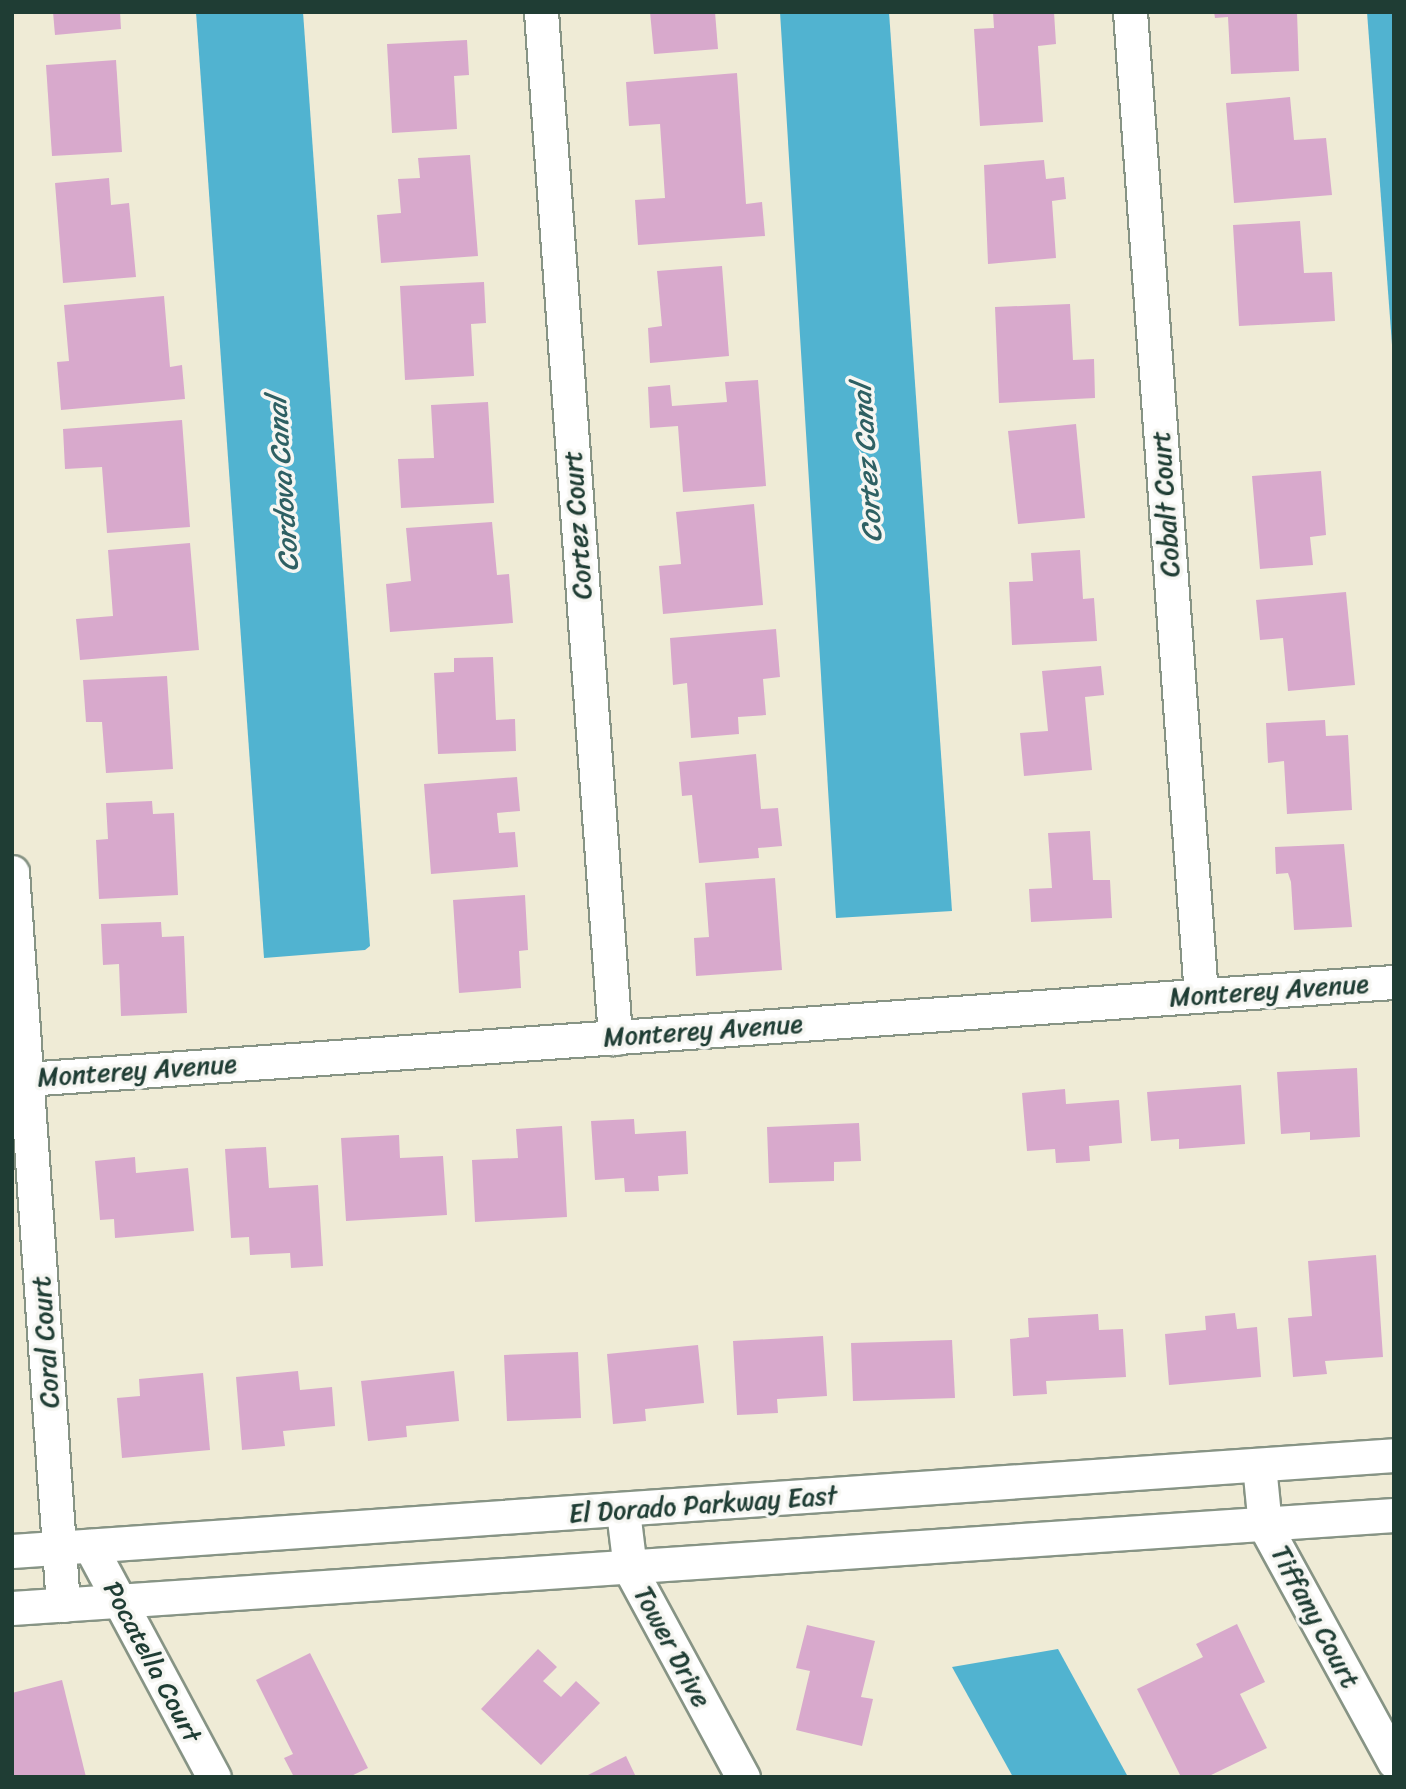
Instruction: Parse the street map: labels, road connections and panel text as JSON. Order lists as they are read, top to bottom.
{
  "streets": {
    "street": [
      "Cobalt Court",
      "Cortez Court",
      "Monterey Avenue",
      "Coral Court",
      "El Dorado Parkway East",
      "Tiffany Court",
      "Tower Drive",
      "Pocatella Court"
    ]
  },
  "crossings": [
    ["Cobalt Court", "Monterey Avenue"],
    ["Cortez Court", "Monterey Avenue"],
    ["Monterey Avenue", "Coral Court"],
    ["Coral Court", "El Dorado Parkway East"],
    ["Coral Court", "Pocatella Court"],
    ["El Dorado Parkway East", "Tiffany Court"],
    ["El Dorado Parkway East", "Tower Drive"],
    ["El Dorado Parkway East", "Pocatella Court"]
  ],
  "water": ["Cortez Canal", "Cordova Canal"]
}
